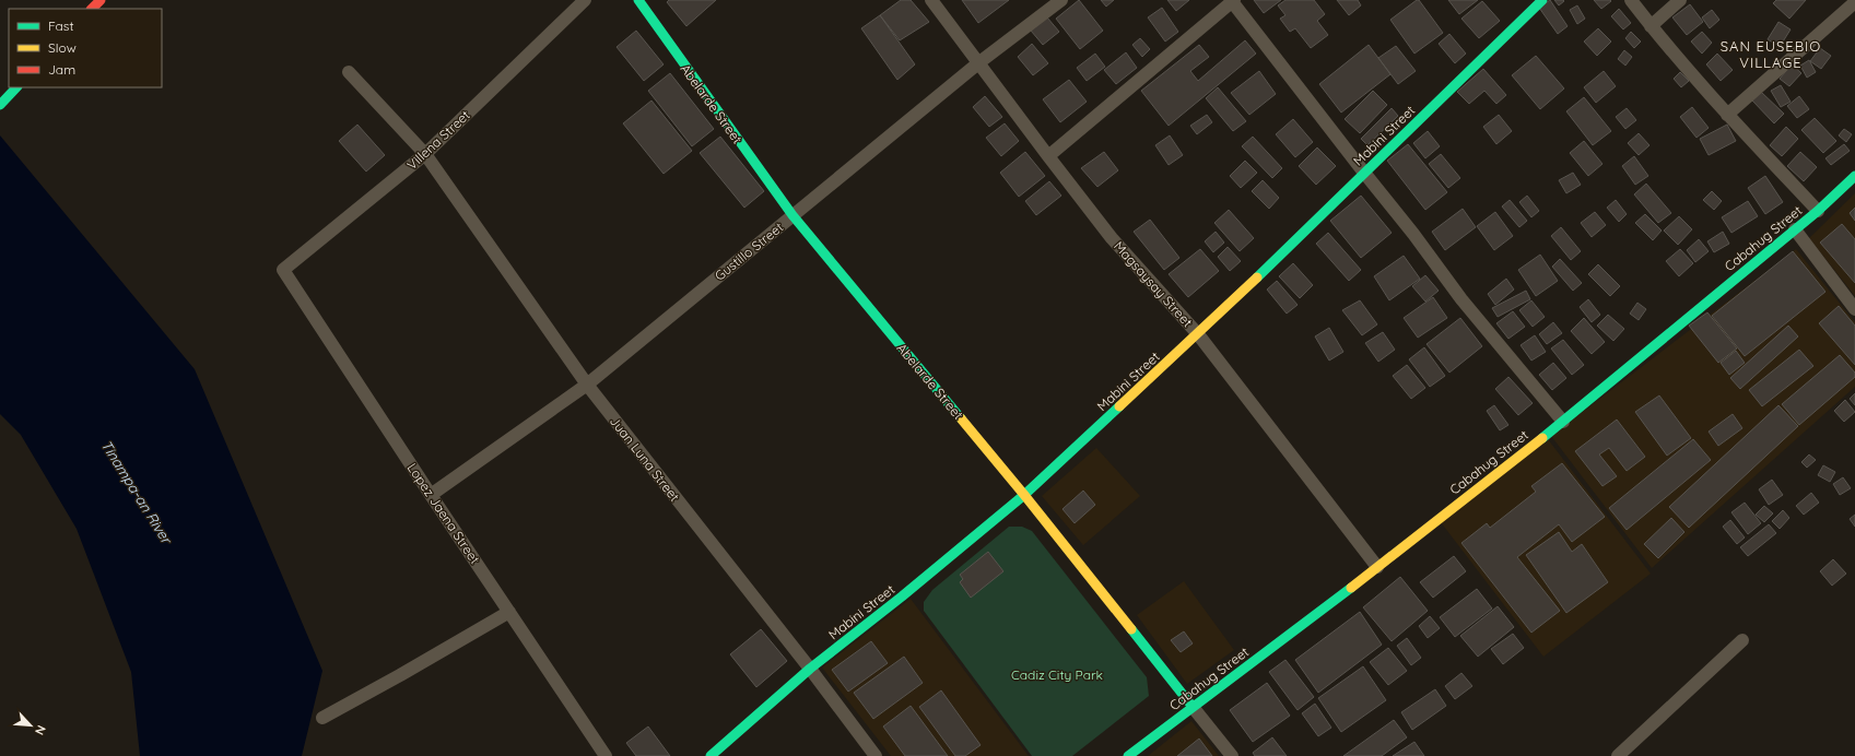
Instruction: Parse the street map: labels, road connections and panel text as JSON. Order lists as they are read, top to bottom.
{
  "streets": {
    "street": [
      "Abelarde Street",
      "Mabini Street",
      "Villena Street",
      "Cabahug Street",
      "Gustillo Street",
      "Magsaysay Street",
      "Juan Luna Street",
      "Lopez Jaena Street"
    ]
  },
  "crossings": [
    ["Abelarde Street", "Mabini Street"],
    ["Abelarde Street", "Cabahug Street"],
    ["Abelarde Street", "Gustillo Street"],
    ["Mabini Street", "Magsaysay Street"],
    ["Mabini Street", "Juan Luna Street"],
    ["Villena Street", "Juan Luna Street"],
    ["Villena Street", "Lopez Jaena Street"],
    ["Cabahug Street", "Magsaysay Street"],
    ["Gustillo Street", "Magsaysay Street"],
    ["Gustillo Street", "Juan Luna Street"],
    ["Gustillo Street", "Lopez Jaena Street"]
  ],
  "districts": ["SAN EUSEBIO VILLAGE"],
  "water": ["Tinampa-an River"],
  "parks": ["Cadiz City Park"],
  "legend": ["Fast", "Slow", "Jam"],
  "north": "bottom right"
}
